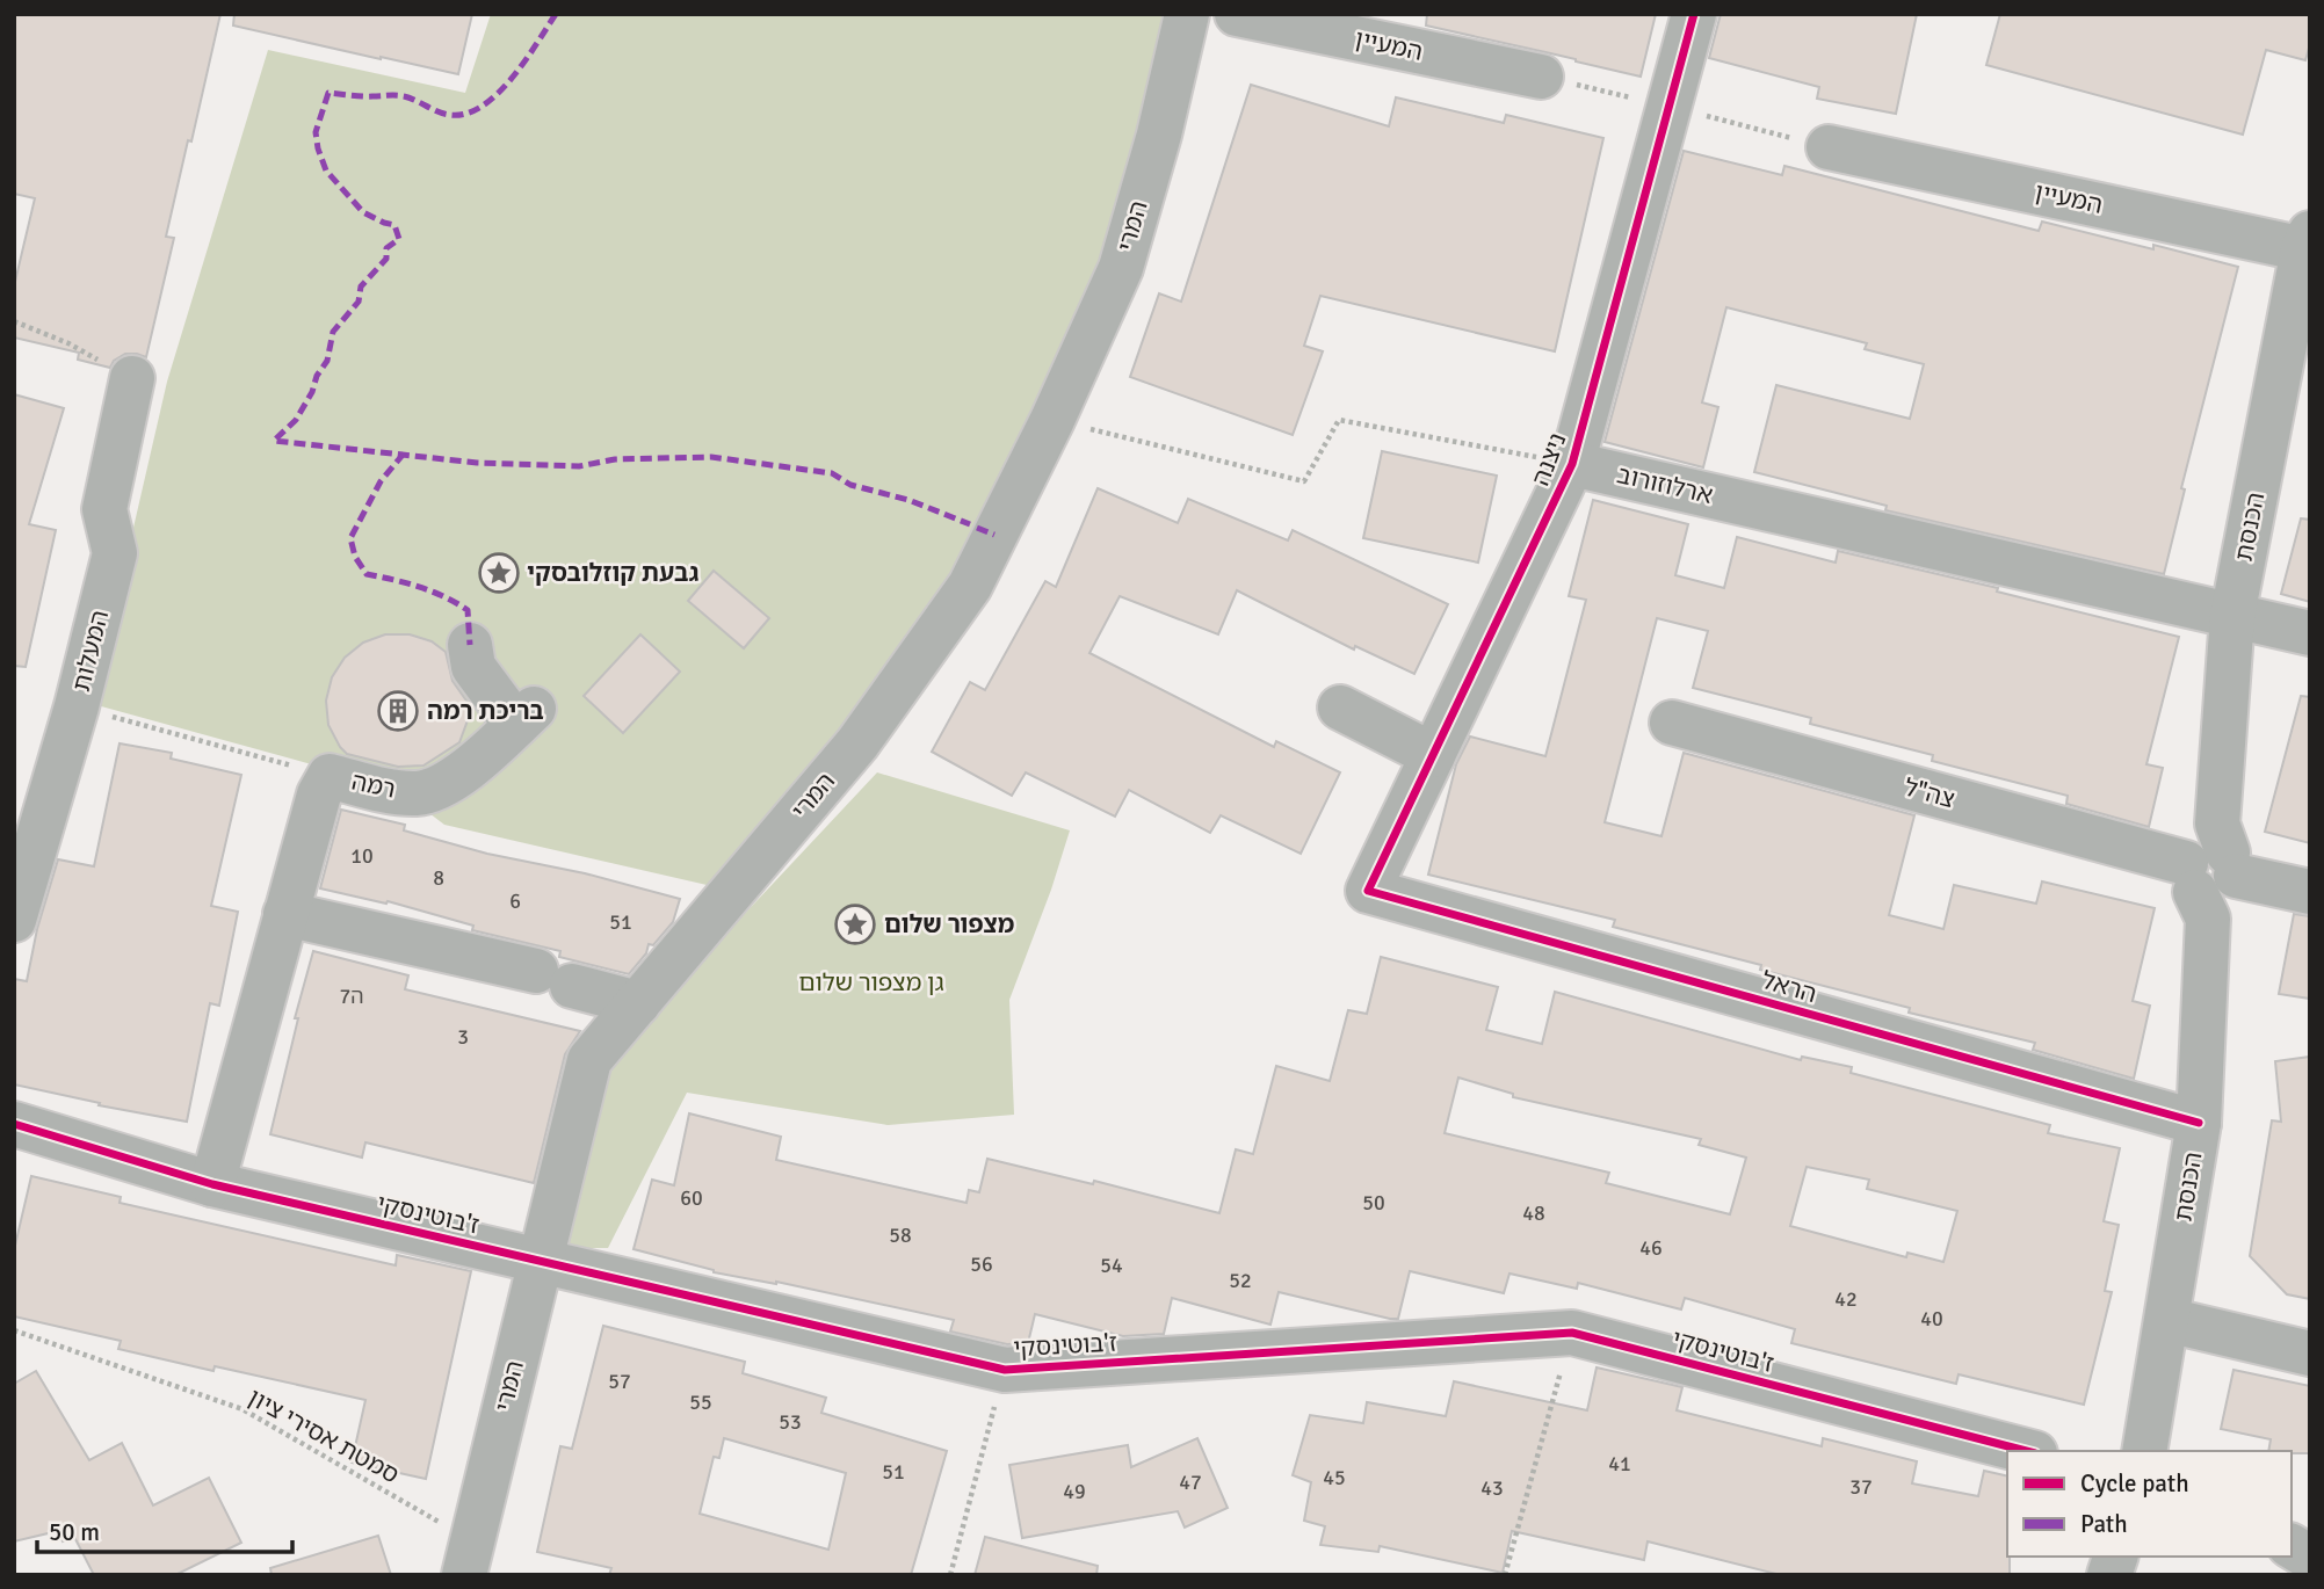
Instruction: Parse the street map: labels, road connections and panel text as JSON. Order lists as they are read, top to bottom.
{
  "streets": {
    "street": [
      "המעיין",
      "המרי",
      "ניצנה",
      "ארלוזורוב",
      "הכנסת",
      "המעלות",
      "רמה",
      "צה\"ל",
      "הראל",
      "ז'בוטינסקי"
    ],
    "path": ["סמטת אסירי ציון"]
  },
  "crossings": [
    ["המעיין", "הכנסת"],
    ["המרי", "ז'בוטינסקי"],
    ["המרי", "סמטת אסירי ציון"],
    ["ניצנה", "ארלוזורוב"],
    ["ניצנה", "הראל"],
    ["ארלוזורוב", "הכנסת"],
    ["הכנסת", "צה\"ל"],
    ["הכנסת", "הראל"],
    ["רמה", "ז'בוטינסקי"]
  ],
  "parks": ["גן מצפור שלום"],
  "places": {
    "place": ["גבעת קוזלובסקי", "מצפור שלום"],
    "building": ["בריכת רמה"]
  },
  "house_numbers": [
    "10",
    "8",
    "6",
    "51",
    "7ה",
    "3",
    "60",
    "50",
    "48",
    "58",
    "46",
    "56",
    "54",
    "52",
    "42",
    "40",
    "57",
    "55",
    "53",
    "41",
    "51",
    "45",
    "47",
    "37",
    "43",
    "49"
  ],
  "legend": ["Cycle path", "Path"],
  "scale_bar": "50 m"
}
